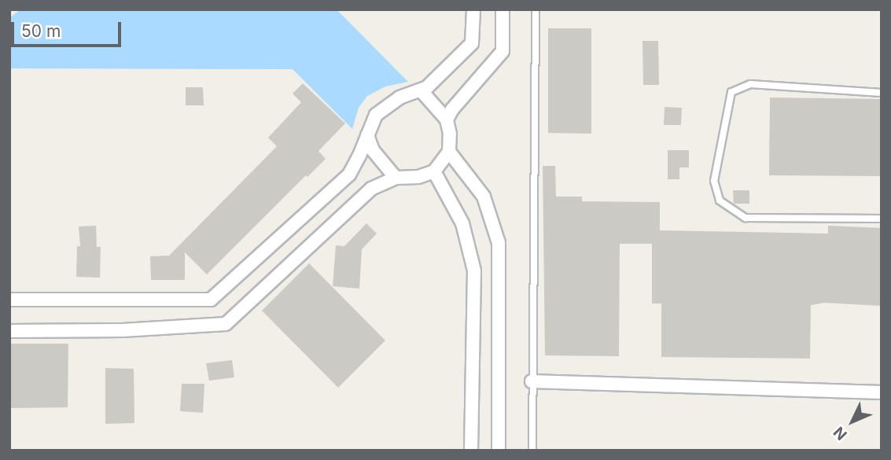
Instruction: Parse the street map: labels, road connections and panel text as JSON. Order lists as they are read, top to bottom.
{
  "scale_bar": "50 m",
  "north": "bottom left"
}
